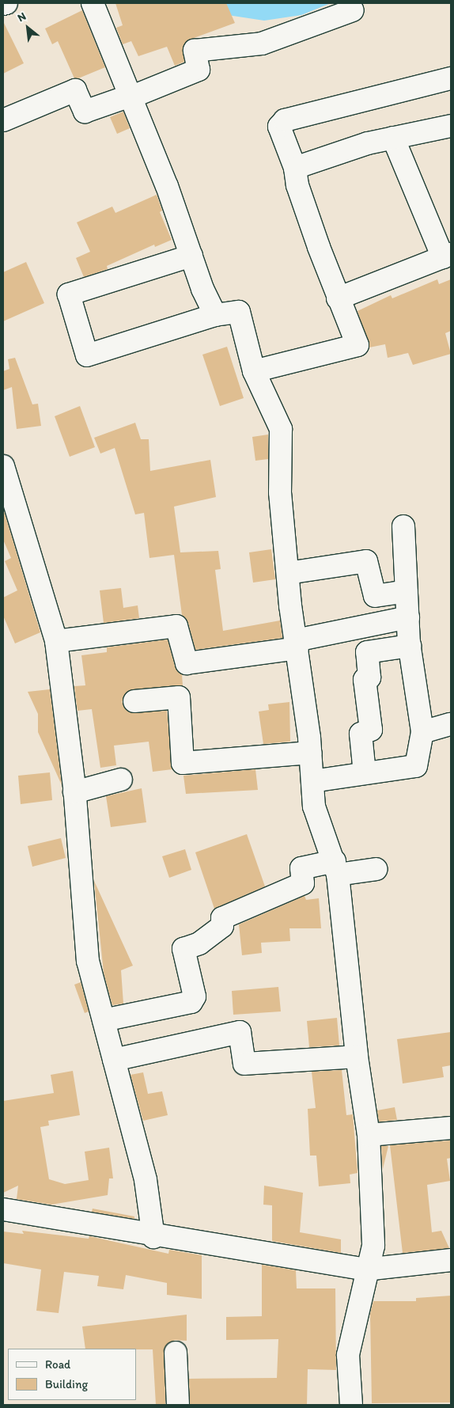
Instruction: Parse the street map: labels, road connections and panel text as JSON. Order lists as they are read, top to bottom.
{
  "legend": ["Road", "Building"],
  "north": "top left"
}
